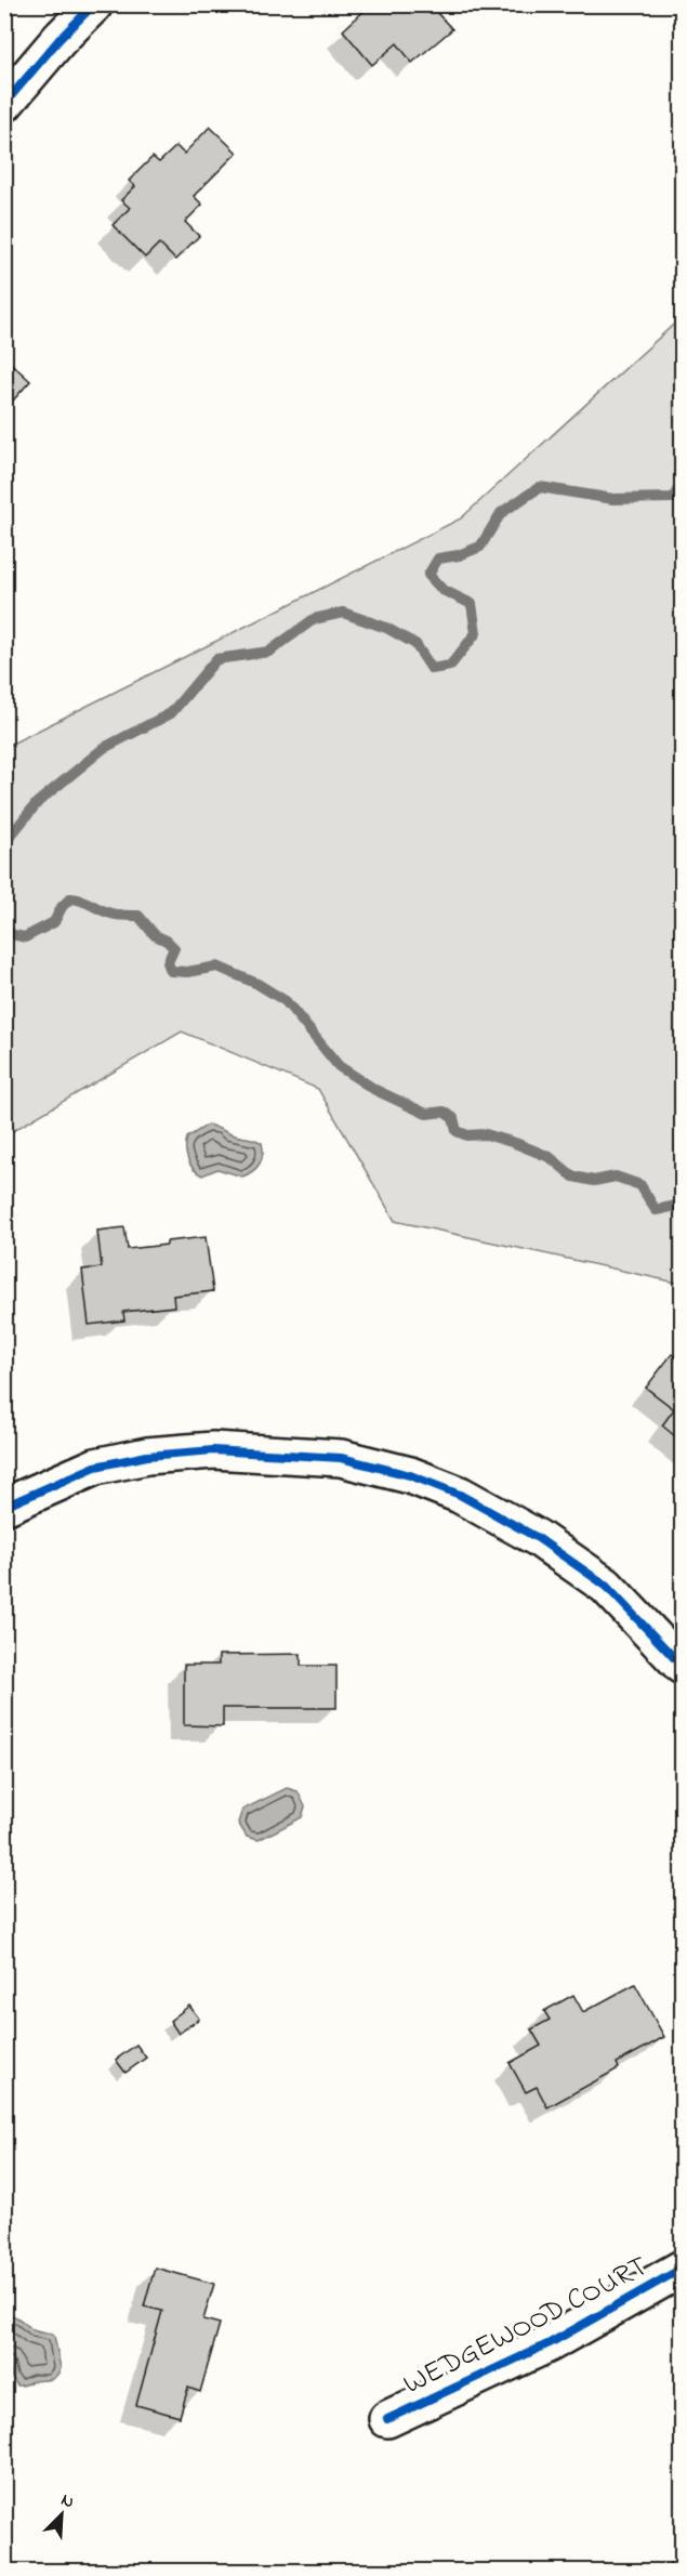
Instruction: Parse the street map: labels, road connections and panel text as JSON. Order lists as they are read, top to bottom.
{
  "streets": {
    "street": ["WEDGEWOOD COURT"]
  },
  "north": "top right"
}
